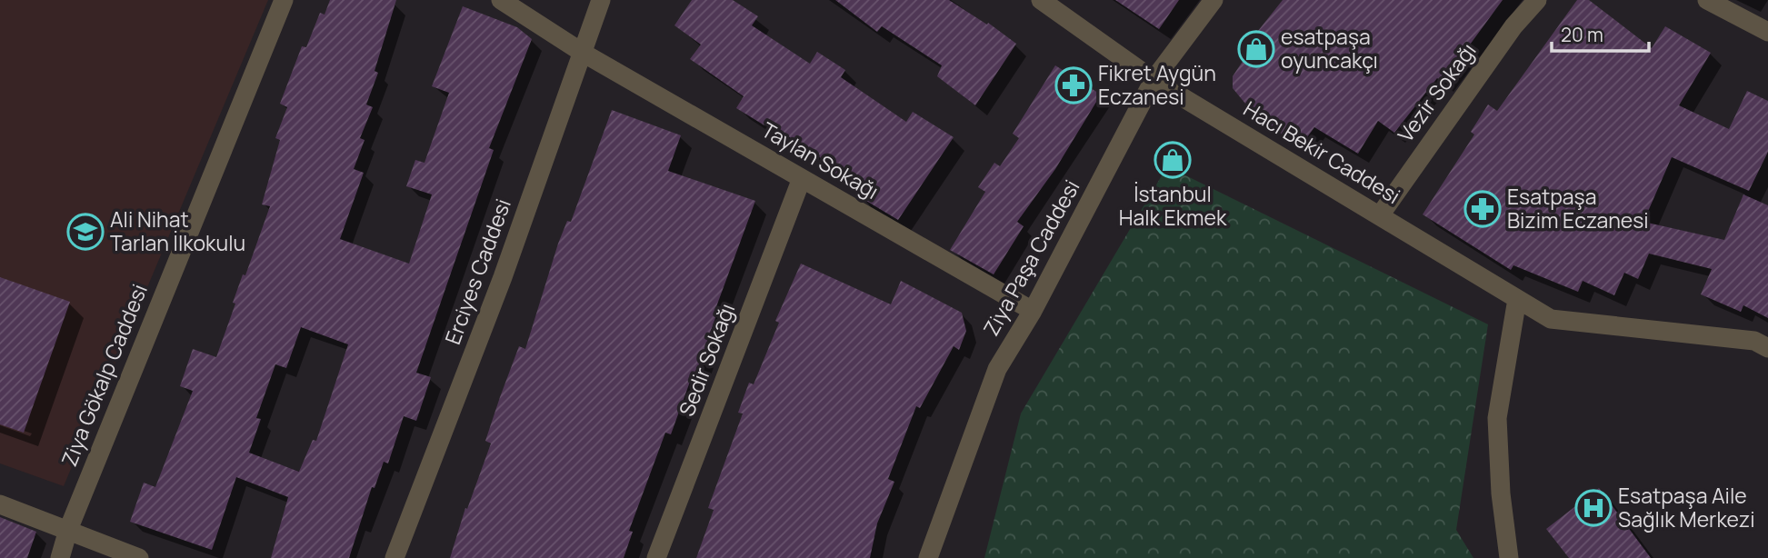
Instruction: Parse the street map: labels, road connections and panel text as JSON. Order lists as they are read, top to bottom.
{
  "streets": {
    "street": [
      "Vezir Sokağı",
      "Hacı Bekir Caddesi",
      "Taylan Sokağı",
      "Ziya Paşa Caddesi",
      "Erciyes Caddesi",
      "Sedir Sokağı",
      "Ziya Gökalp Caddesi"
    ]
  },
  "crossings": [
    ["Vezir Sokağı", "Hacı Bekir Caddesi"],
    ["Hacı Bekir Caddesi", "Ziya Paşa Caddesi"],
    ["Taylan Sokağı", "Ziya Paşa Caddesi"],
    ["Taylan Sokağı", "Erciyes Caddesi"],
    ["Taylan Sokağı", "Sedir Sokağı"]
  ],
  "places": {
    "shop": ["esatpaşa oyuncakçı", "İstanbul Halk Ekmek"],
    "pharmacy": ["Fikret Aygün Eczanesi", "Esatpaşa Bizim Eczanesi"],
    "school or university": ["Ali Nihat Tarlan İlkokulu"],
    "hospital": ["Esatpaşa Aile Sağlık Merkezi"]
  },
  "scale_bar": "20 m"
}
